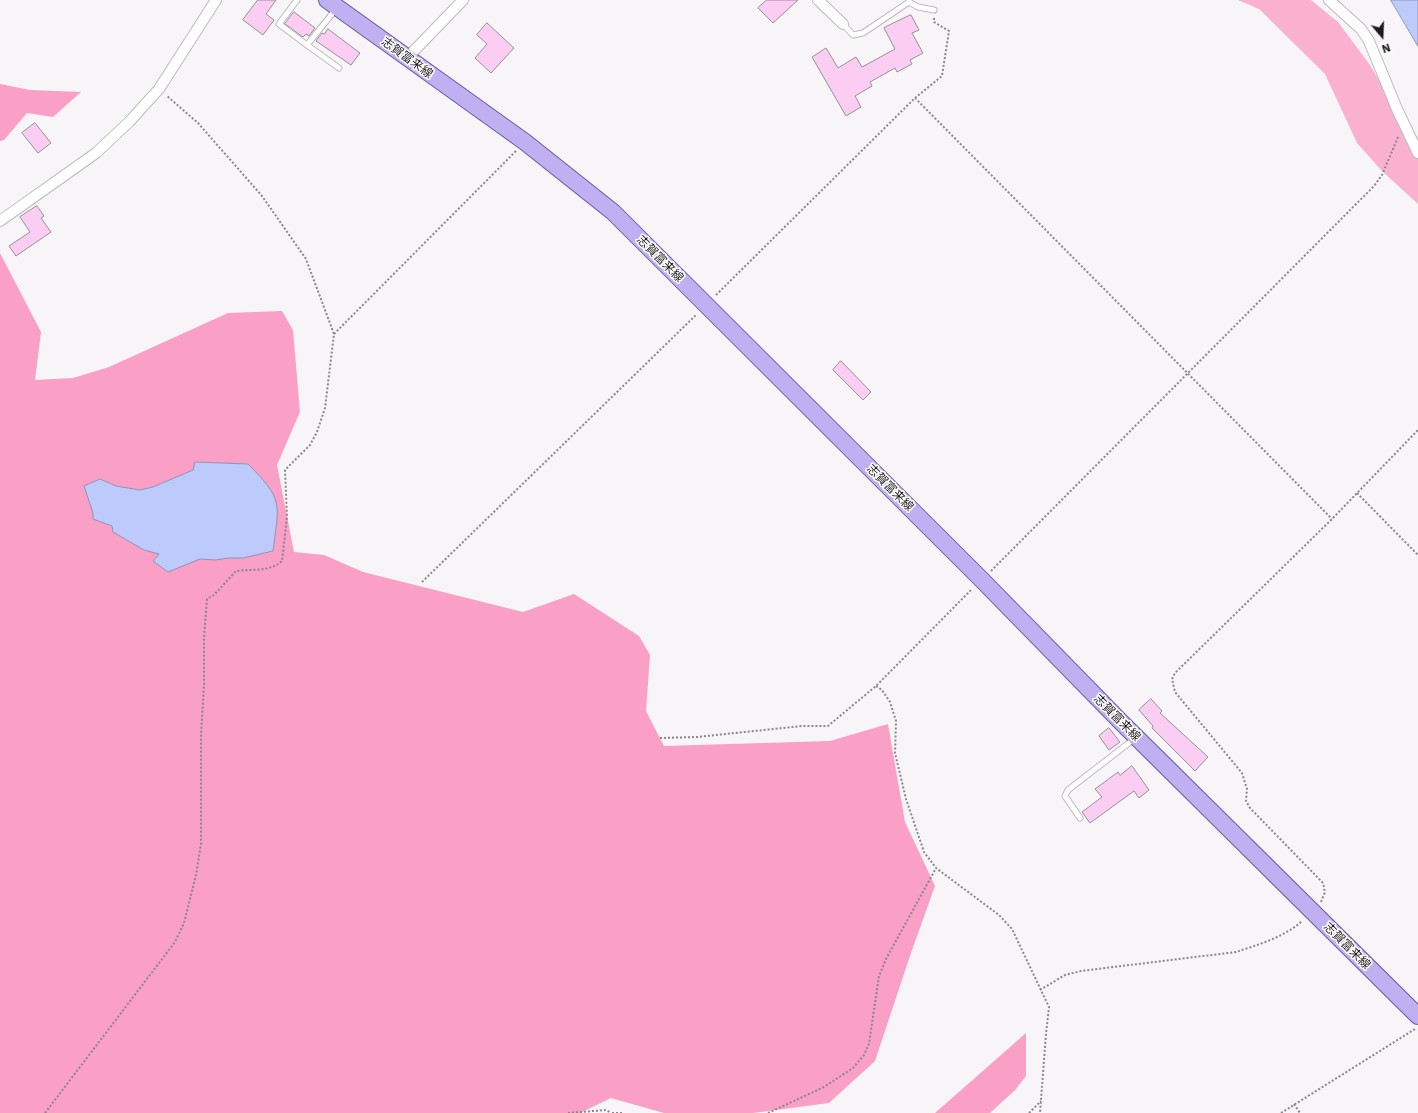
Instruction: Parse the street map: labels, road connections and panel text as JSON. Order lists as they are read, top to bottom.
{
  "streets": {
    "main road": ["志賀富来線"]
  },
  "north": "bottom"
}
